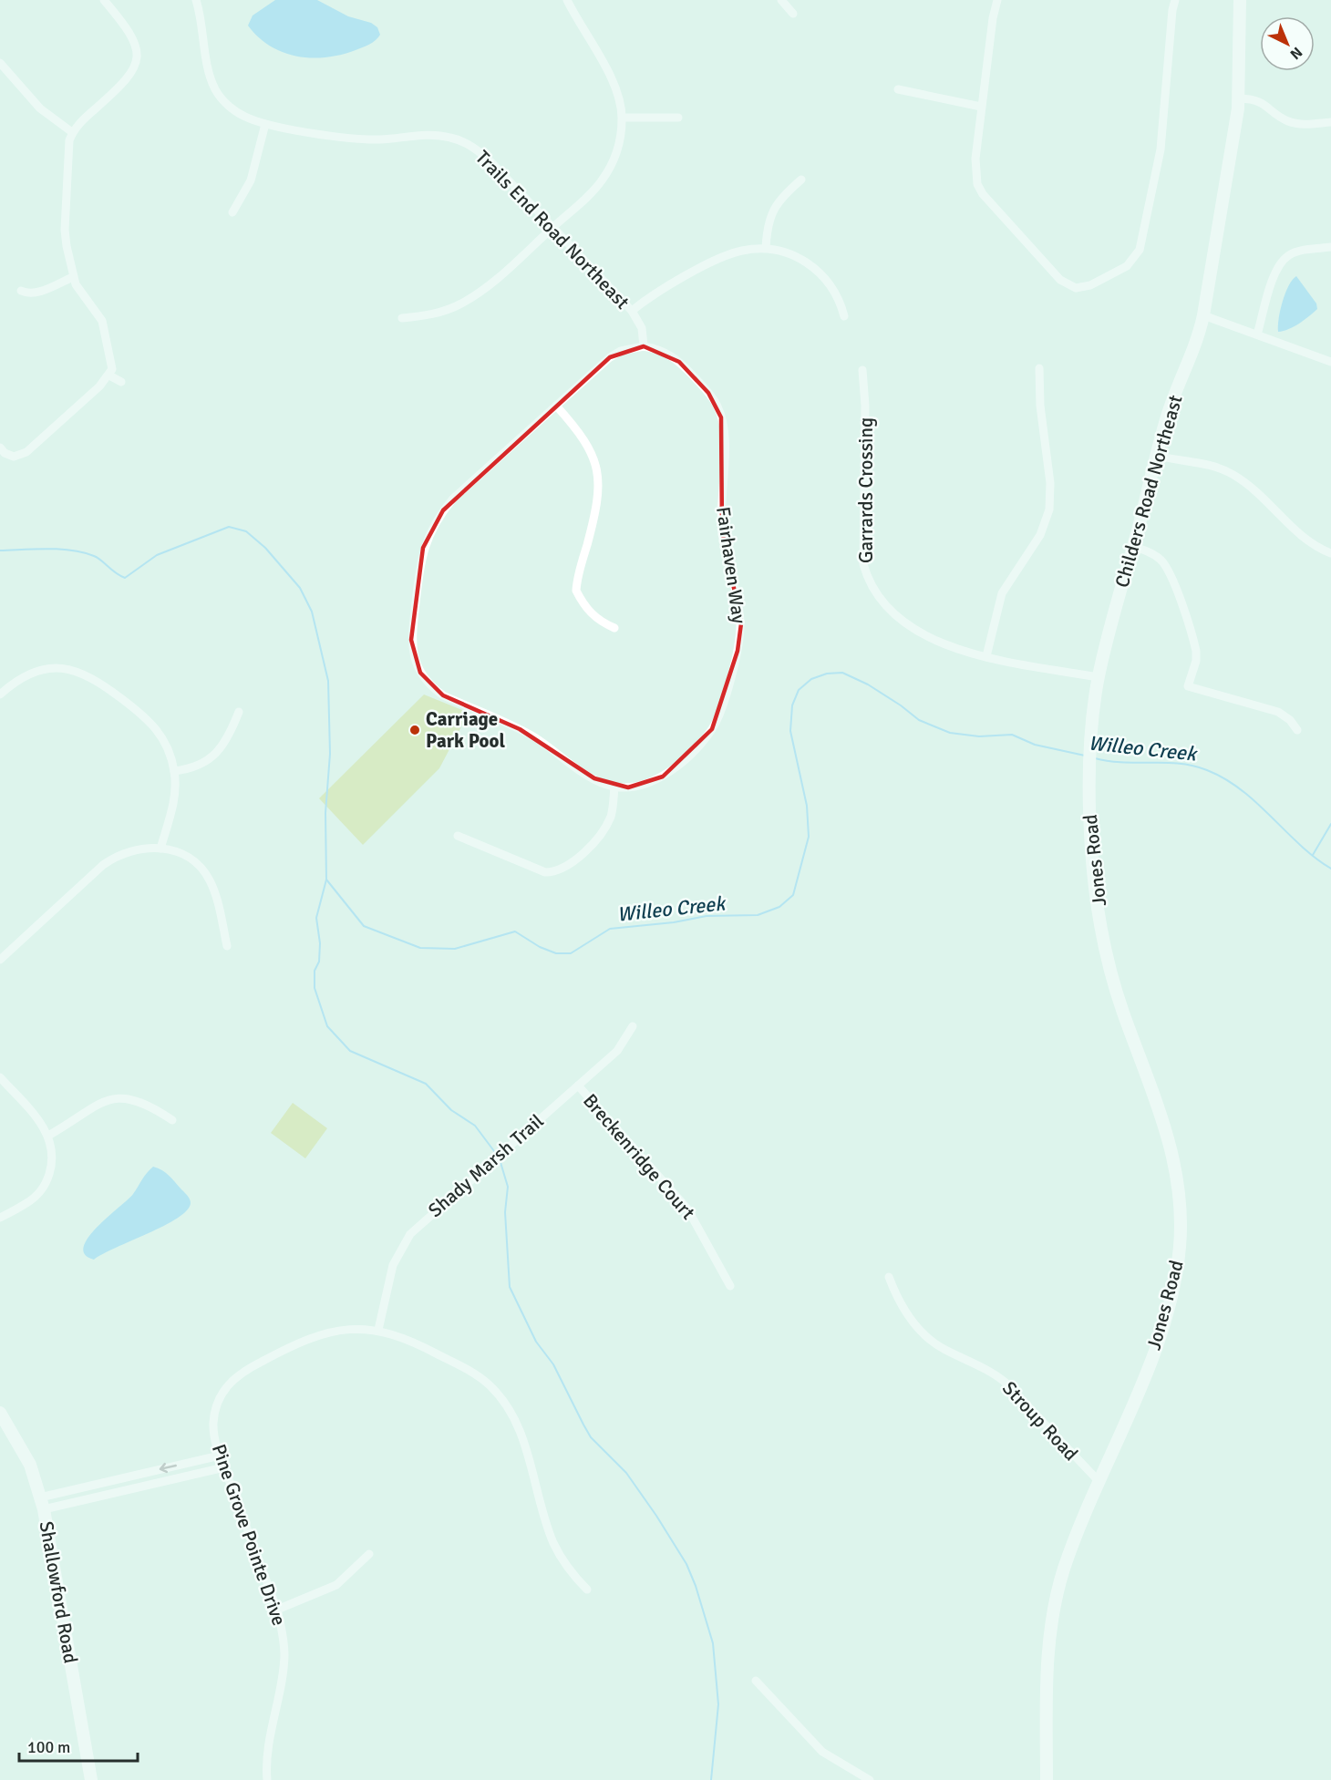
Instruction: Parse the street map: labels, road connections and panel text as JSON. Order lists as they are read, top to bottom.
{
  "streets": {
    "street": [
      "Trails End Road Northeast",
      "Garrards Crossing",
      "Childers Road Northeast",
      "Fairhaven Way",
      "Jones Road",
      "Breckenridge Court",
      "Shady Marsh Trail",
      "Stroup Road",
      "Pine Grove Pointe Drive",
      "Shallowford Road"
    ]
  },
  "crossings": [
    ["Trails End Road Northeast", "Fairhaven Way"],
    ["Garrards Crossing", "Childers Road Northeast"],
    ["Childers Road Northeast", "Jones Road"],
    ["Jones Road", "Stroup Road"],
    ["Breckenridge Court", "Shady Marsh Trail"],
    ["Shady Marsh Trail", "Pine Grove Pointe Drive"]
  ],
  "water": ["Willeo Creek"],
  "places": ["Carriage Park Pool"],
  "scale_bar": "100 m",
  "north": "bottom right"
}
